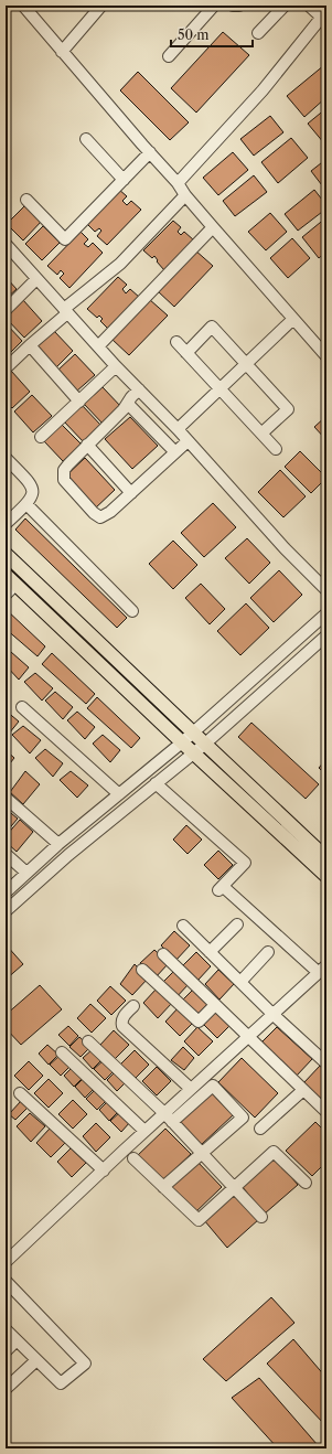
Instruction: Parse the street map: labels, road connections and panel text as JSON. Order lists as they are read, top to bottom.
{
  "scale_bar": "50 m"
}
